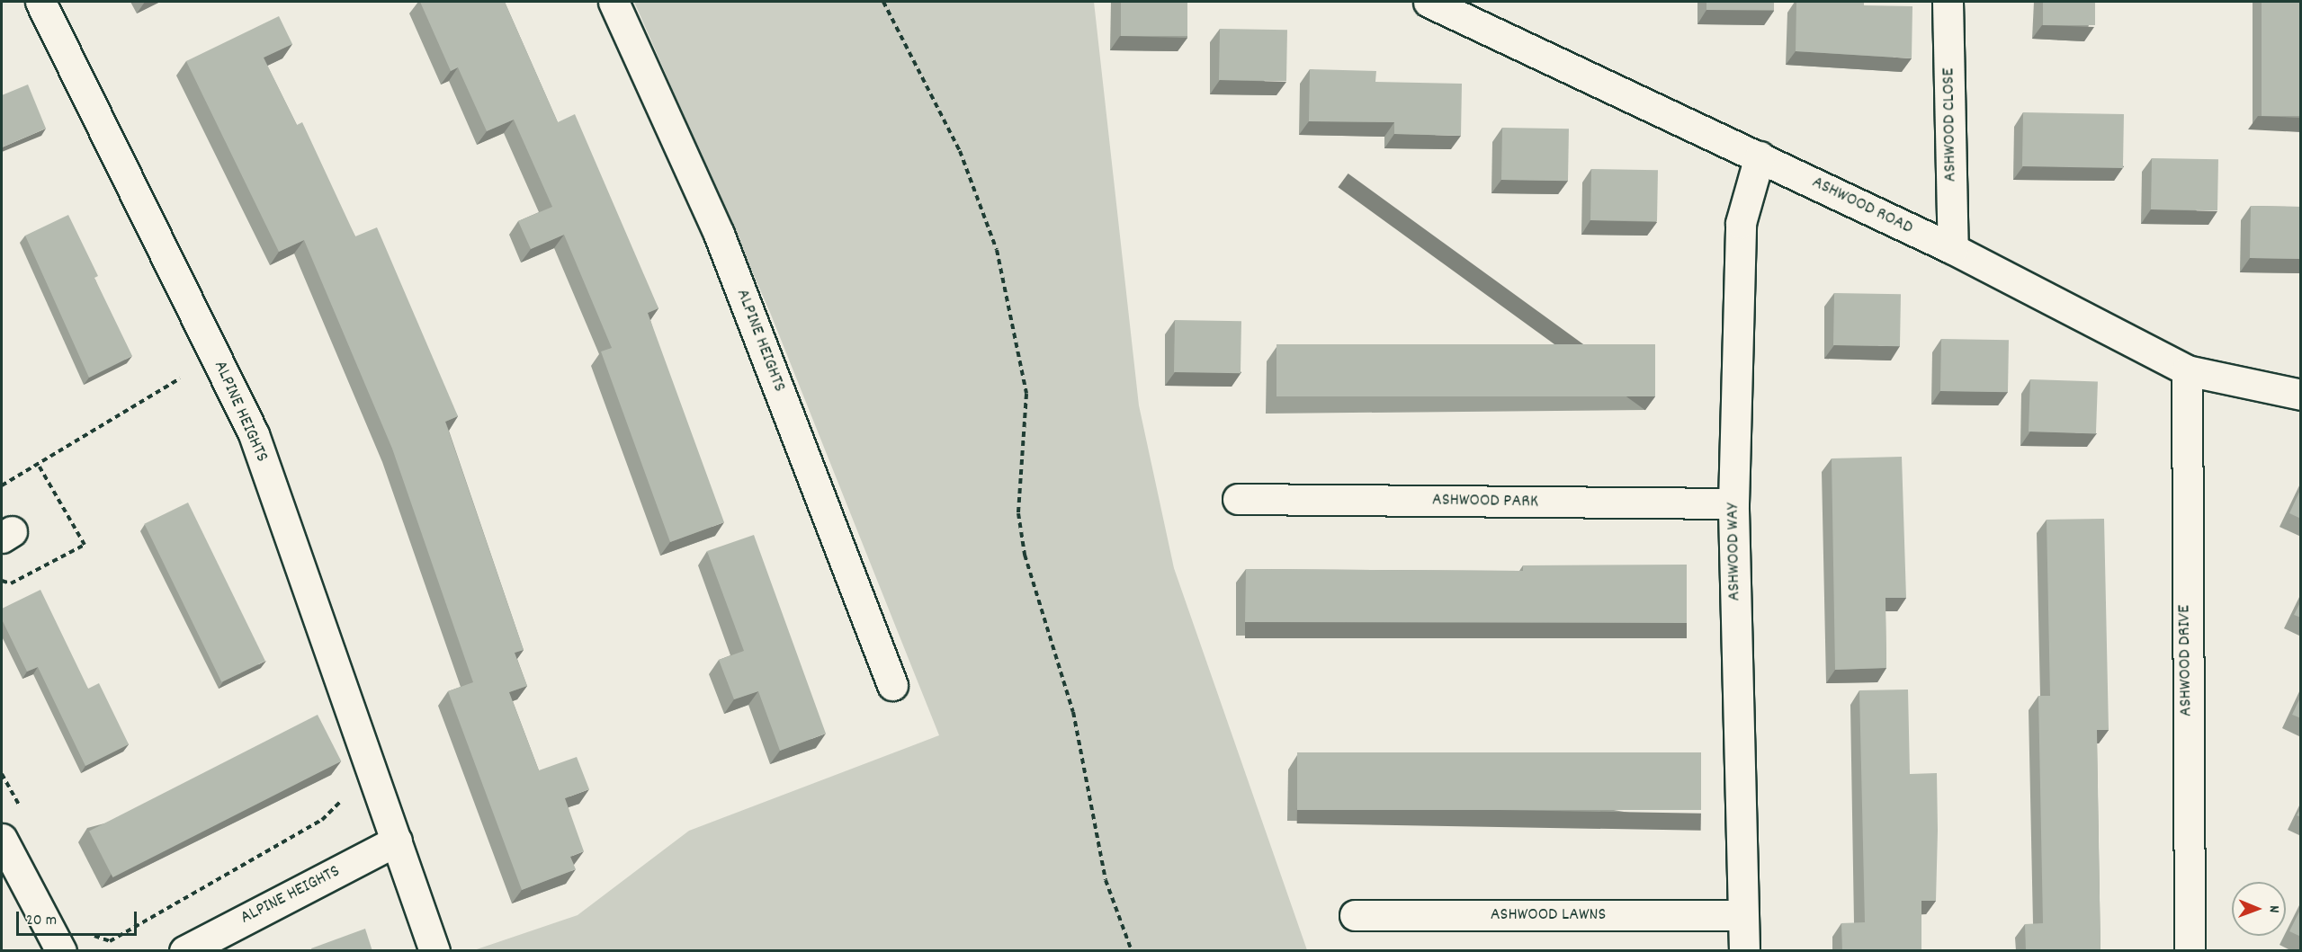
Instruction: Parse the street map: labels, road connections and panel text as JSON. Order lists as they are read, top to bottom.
{
  "streets": {
    "street": [
      "ASHWOOD CLOSE",
      "ASHWOOD ROAD",
      "ALPINE HEIGHTS",
      "ASHWOOD PARK",
      "ASHWOOD WAY",
      "ASHWOOD DRIVE",
      "ASHWOOD LAWNS"
    ]
  },
  "crossings": [
    ["ASHWOOD CLOSE", "ASHWOOD ROAD"],
    ["ASHWOOD ROAD", "ASHWOOD WAY"],
    ["ASHWOOD ROAD", "ASHWOOD DRIVE"],
    ["ASHWOOD PARK", "ASHWOOD WAY"],
    ["ASHWOOD WAY", "ASHWOOD LAWNS"]
  ],
  "scale_bar": "20 m",
  "north": "right"
}
